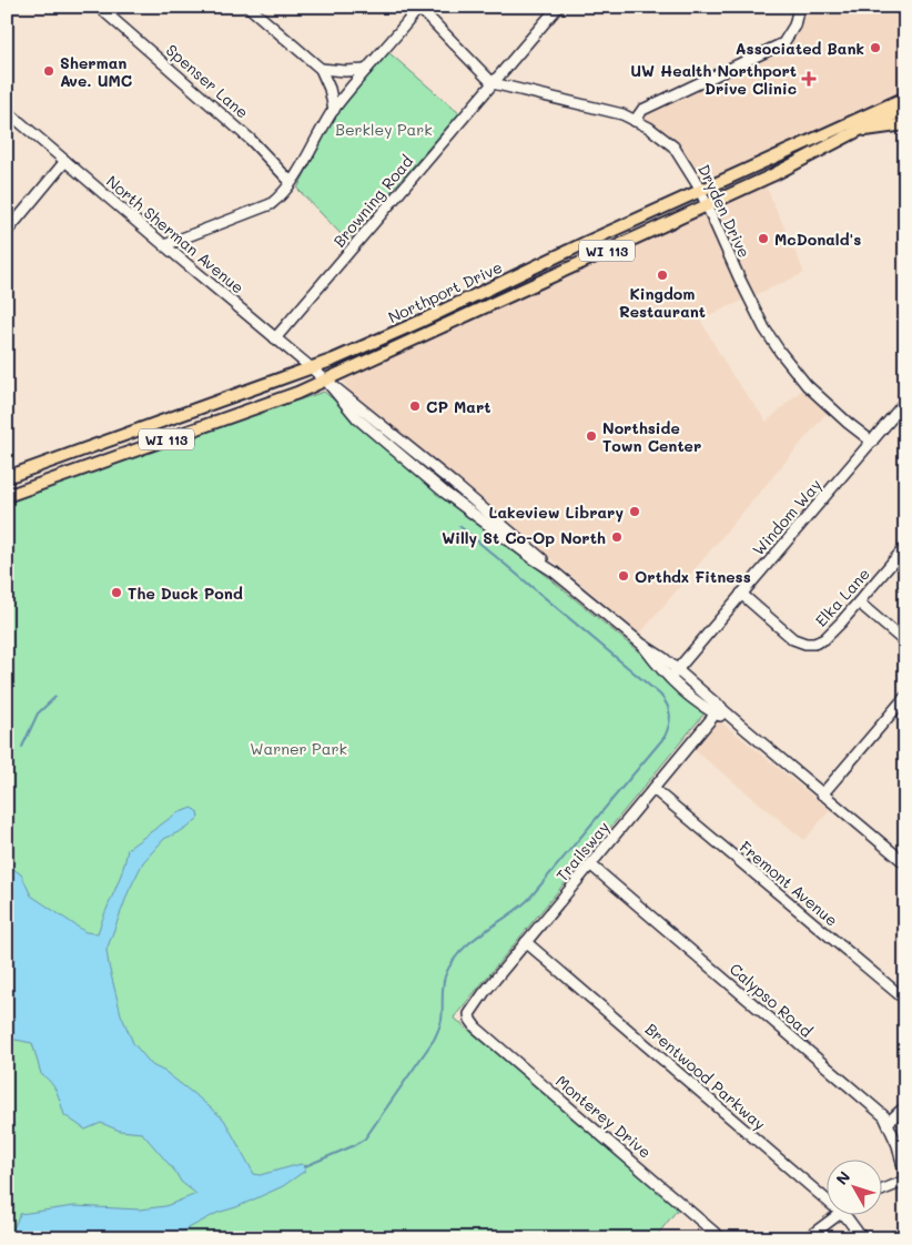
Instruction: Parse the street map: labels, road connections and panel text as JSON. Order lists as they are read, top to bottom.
{
  "streets": {
    "main road": ["WI 113", "Northport Drive"],
    "street": [
      "Spenser Lane",
      "Browning Road",
      "Dryden Drive",
      "North Sherman Avenue",
      "Windom Way",
      "Elka Lane",
      "Trailsway",
      "Fremont Avenue",
      "Calypso Road",
      "Brentwood Parkway",
      "Monterey Drive"
    ]
  },
  "crossings": [
    ["Browning Road", "Dryden Drive"],
    ["Browning Road", "North Sherman Avenue"],
    ["Dryden Drive", "Northport Drive"],
    ["Dryden Drive", "Windom Way"],
    ["North Sherman Avenue", "Northport Drive"],
    ["North Sherman Avenue", "Windom Way"],
    ["North Sherman Avenue", "Trailsway"],
    ["WI 113", "Northport Drive"],
    ["Windom Way", "Elka Lane"],
    ["Trailsway", "Fremont Avenue"],
    ["Trailsway", "Calypso Road"],
    ["Trailsway", "Brentwood Parkway"],
    ["Trailsway", "Monterey Drive"]
  ],
  "parks": ["Berkley Park", "Warner Park"],
  "places": {
    "other": [
      "Associated Bank",
      "Sherman Ave. UMC",
      "McDonald's",
      "Kingdom Restaurant",
      "CP Mart",
      "Northside Town Center",
      "Lakeview Library",
      "Willy St Co-Op North",
      "Orthdx Fitness",
      "The Duck Pond"
    ],
    "health": ["UW Health Northport Drive Clinic"]
  },
  "north": "top left"
}
